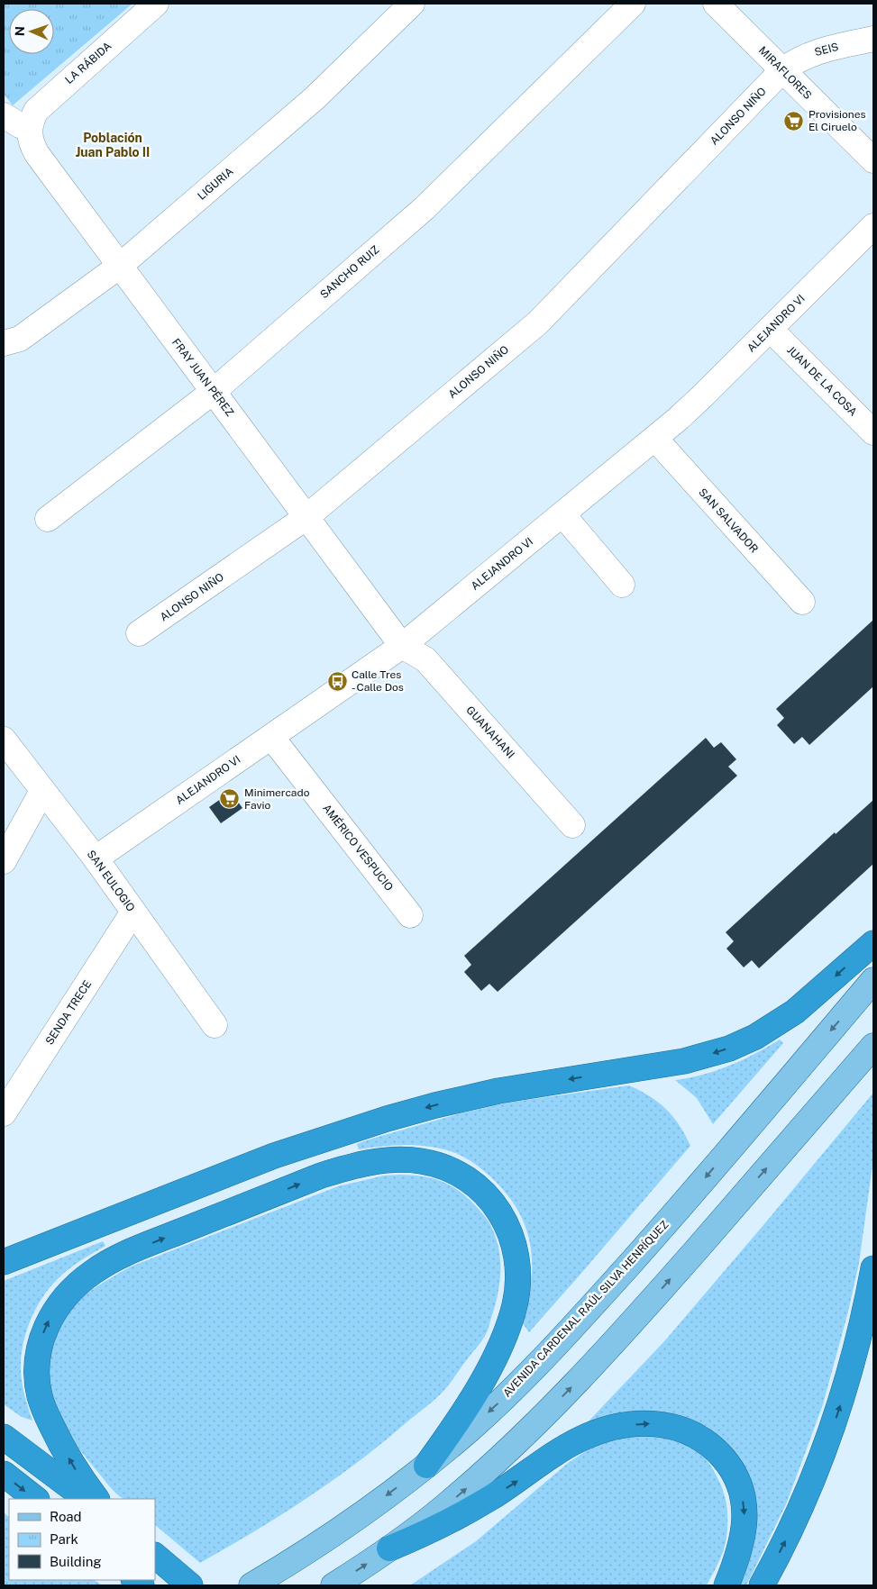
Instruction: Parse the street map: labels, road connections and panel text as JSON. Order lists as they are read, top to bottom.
{
  "streets": {
    "main road": ["AVENIDA CARDENAL RAÚL SILVA HENRÍQUEZ"],
    "street": [
      "SEIS",
      "LA RÁBIDA",
      "MIRAFLORES",
      "ALONSO NIÑO",
      "LIGURIA",
      "SANCHO RUIZ",
      "ALEJANDRO VI",
      "FRAY JUAN PÉREZ",
      "JUAN DE LA COSA",
      "SAN SALVADOR",
      "GUANAHANI",
      "AMÉRICO VESPUCIO",
      "SAN EULOGIO",
      "SENDA TRECE"
    ]
  },
  "crossings": [
    ["SEIS", "MIRAFLORES"],
    ["SEIS", "ALONSO NIÑO"],
    ["LA RÁBIDA", "FRAY JUAN PÉREZ"],
    ["MIRAFLORES", "ALONSO NIÑO"],
    ["ALONSO NIÑO", "FRAY JUAN PÉREZ"],
    ["LIGURIA", "FRAY JUAN PÉREZ"],
    ["SANCHO RUIZ", "FRAY JUAN PÉREZ"],
    ["ALEJANDRO VI", "FRAY JUAN PÉREZ"],
    ["ALEJANDRO VI", "JUAN DE LA COSA"],
    ["ALEJANDRO VI", "SAN SALVADOR"],
    ["ALEJANDRO VI", "GUANAHANI"],
    ["ALEJANDRO VI", "AMÉRICO VESPUCIO"],
    ["ALEJANDRO VI", "SAN EULOGIO"],
    ["FRAY JUAN PÉREZ", "GUANAHANI"],
    ["SAN EULOGIO", "SENDA TRECE"]
  ],
  "districts": ["Población Juan Pablo II"],
  "places": {
    "supermarket": ["Provisiones El Ciruelo", "Minimercado Favio"],
    "bus stop": ["Calle Tres - Calle Dos"]
  },
  "legend": ["Road", "Park", "Building"],
  "north": "left"
}
